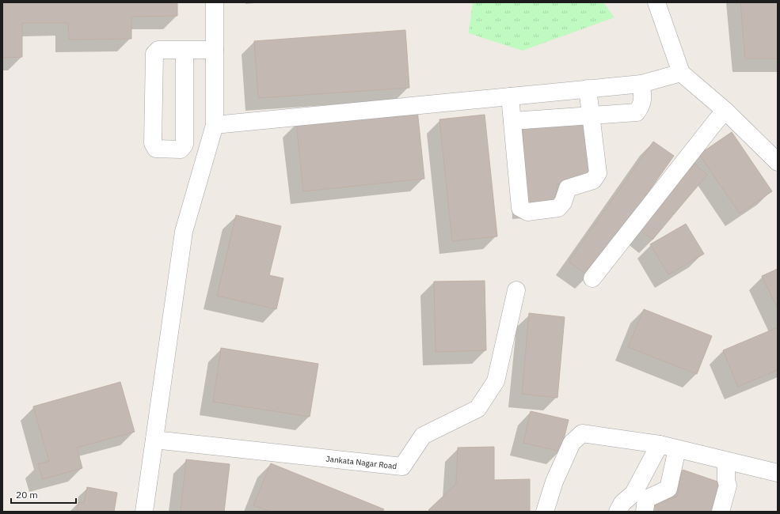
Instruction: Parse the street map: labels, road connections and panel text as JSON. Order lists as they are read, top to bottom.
{
  "streets": {
    "street": ["Jankata Nagar Road"]
  },
  "scale_bar": "20 m"
}
